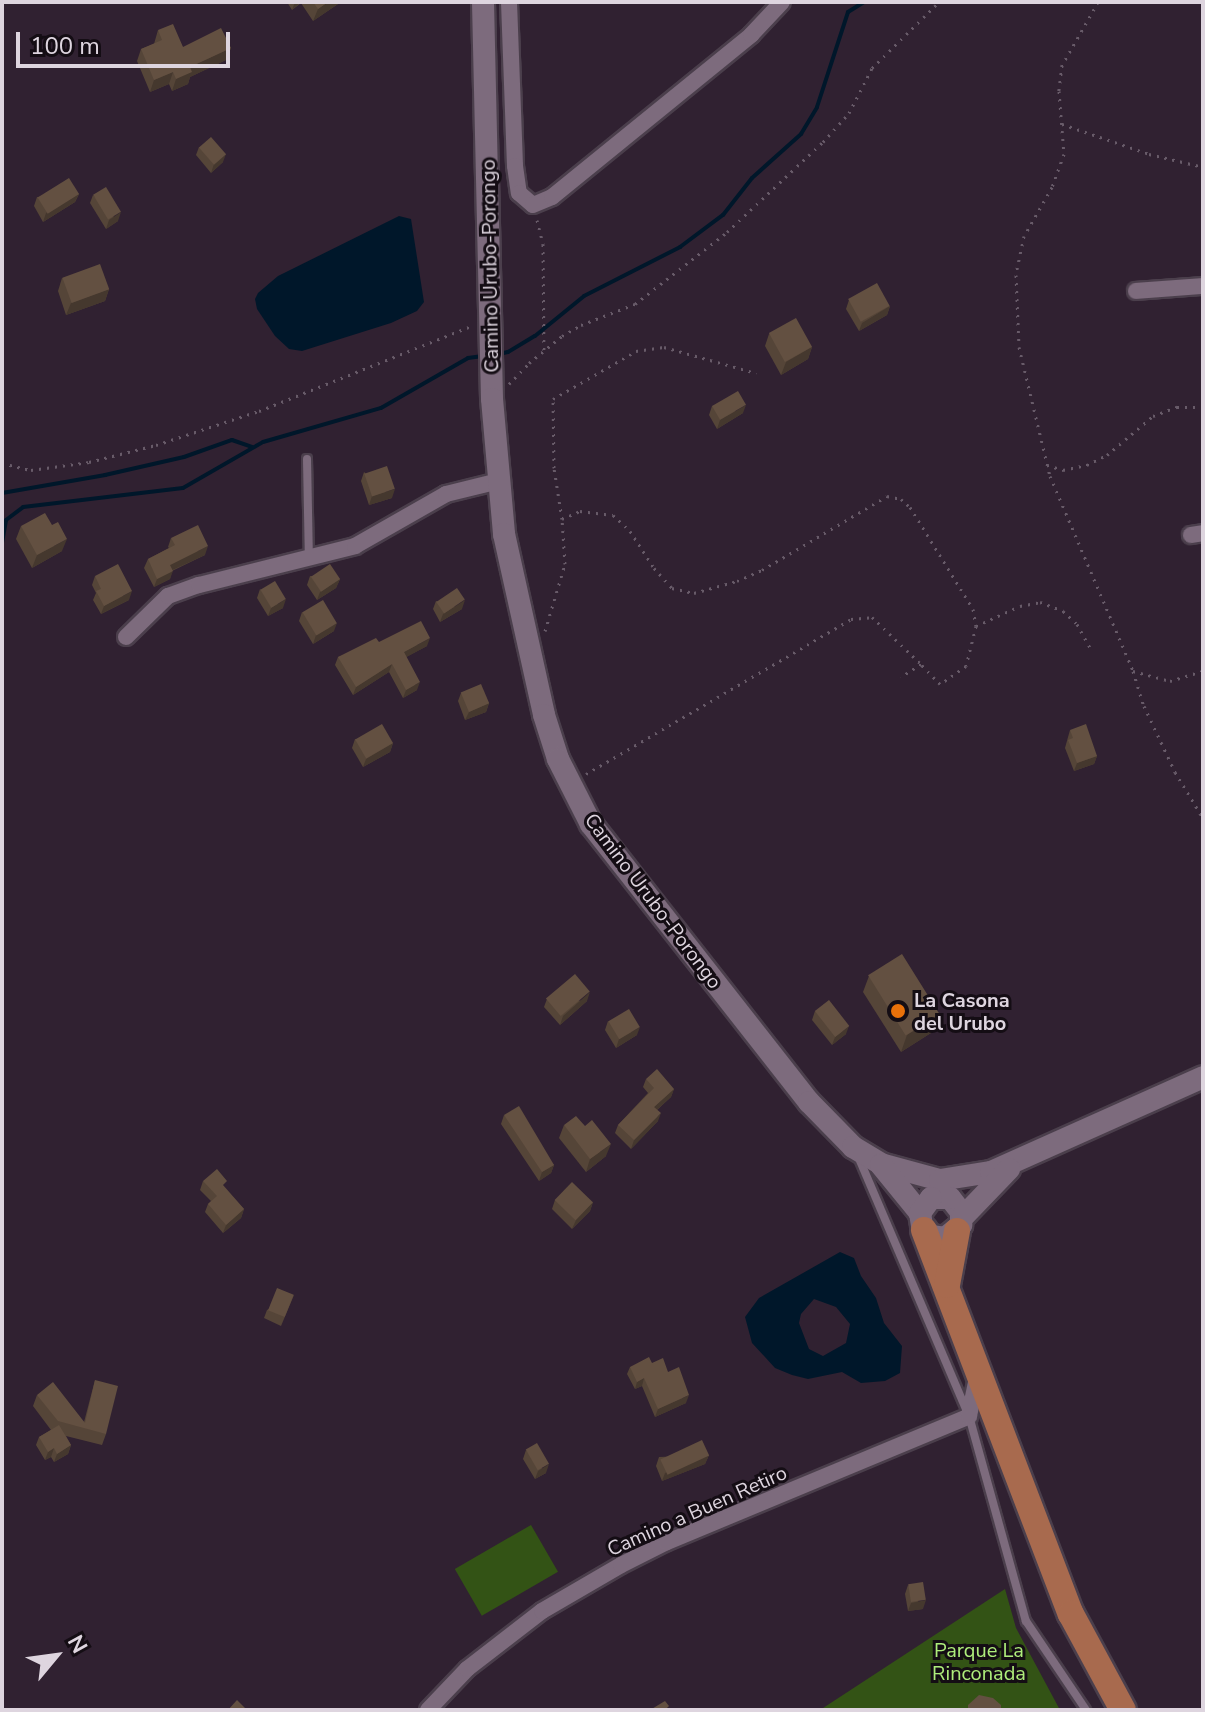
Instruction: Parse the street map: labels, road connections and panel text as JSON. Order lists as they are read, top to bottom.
{
  "streets": {
    "main road": ["Camino Urubo-Porongo"],
    "street": ["Camino a Buen Retiro"]
  },
  "parks": ["Parque La Rinconada"],
  "places": ["La Casona del Urubo"],
  "scale_bar": "100 m",
  "north": "top right"
}
